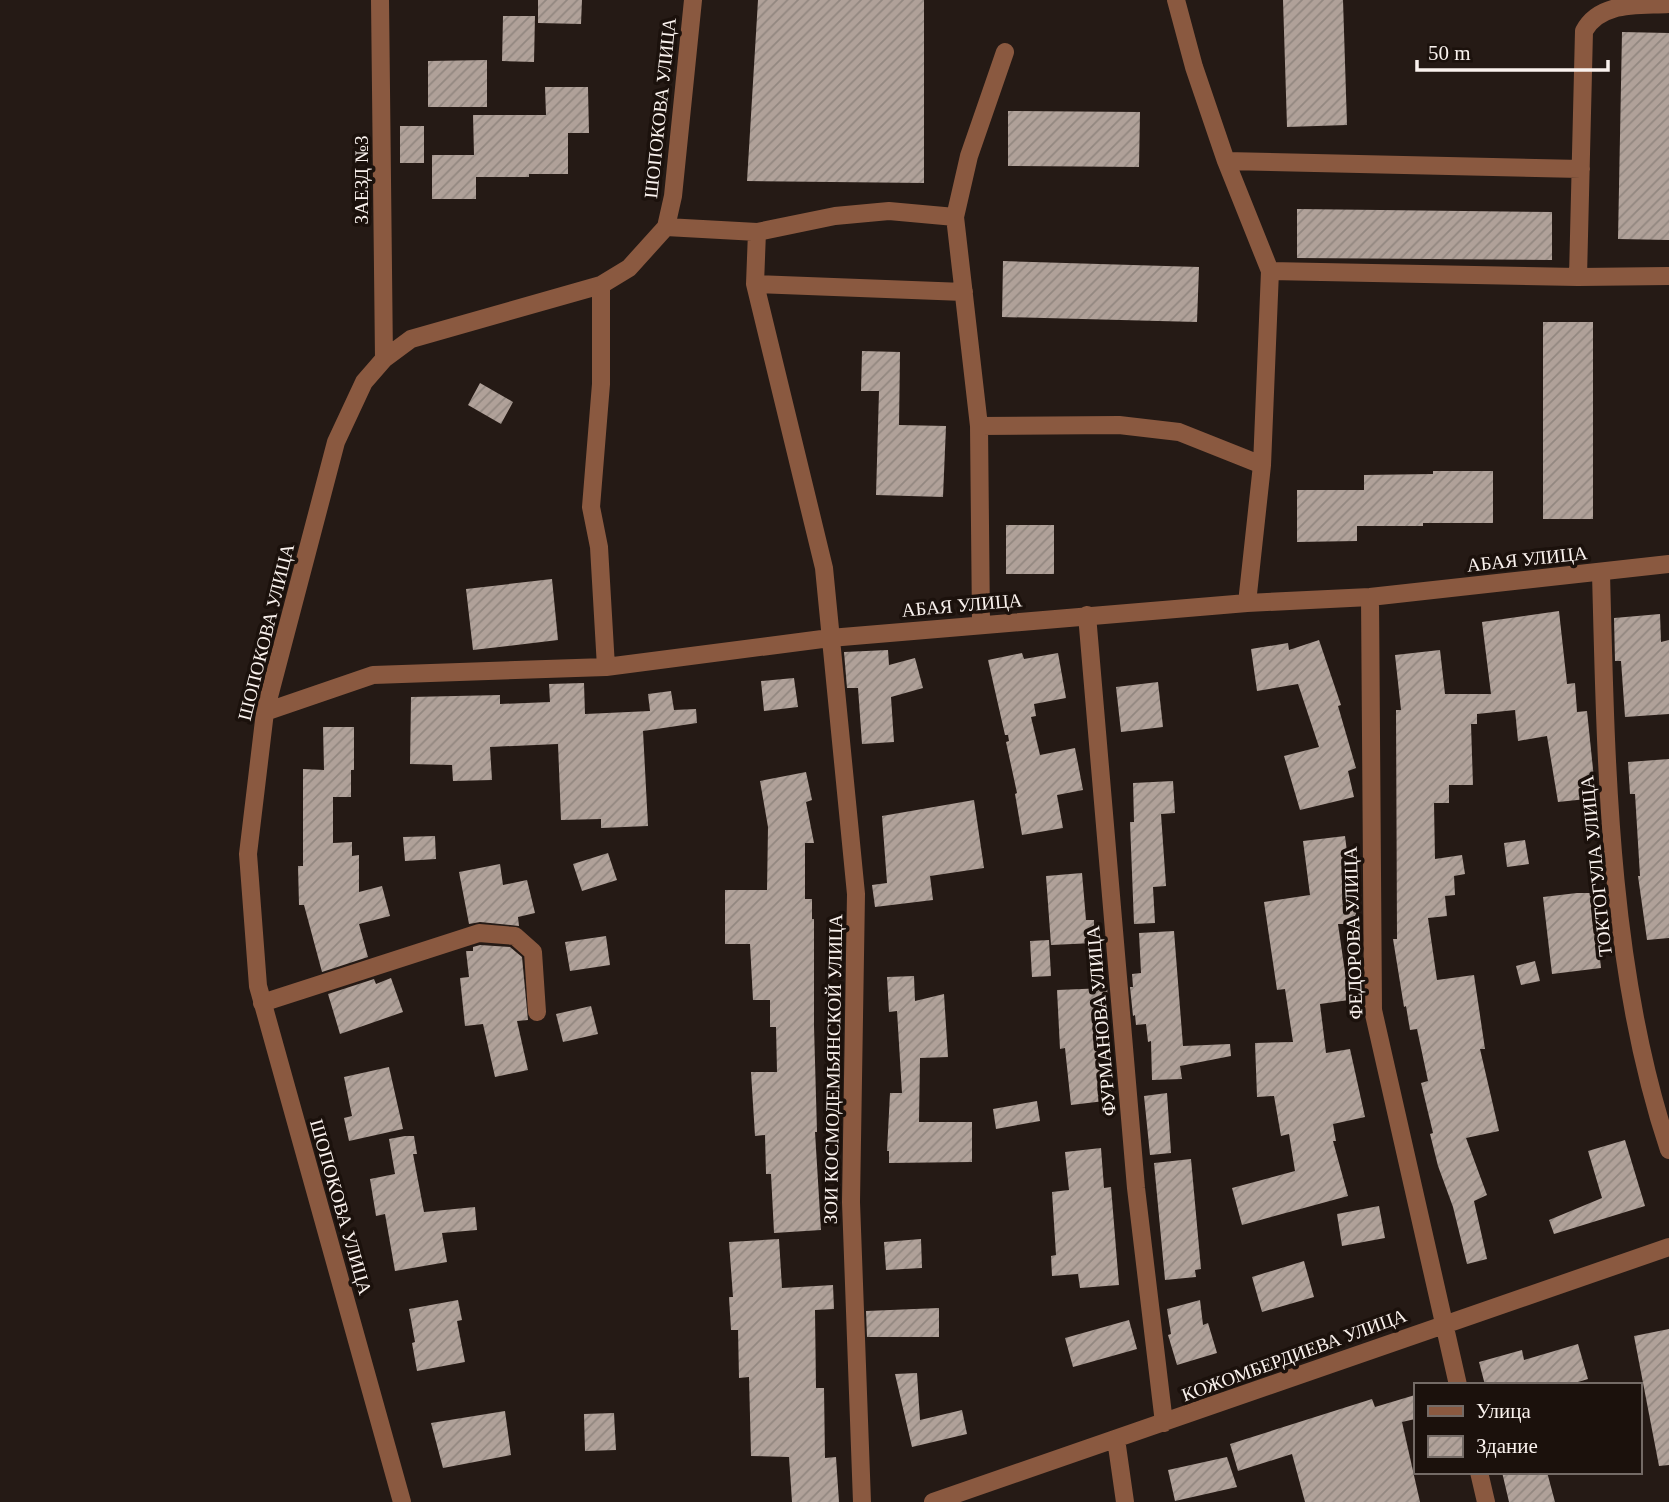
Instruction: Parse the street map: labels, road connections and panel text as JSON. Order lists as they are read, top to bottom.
{
  "streets": {
    "street": [
      "ШОПОКОВА УЛИЦА",
      "ЗАЕЗД №3",
      "АБАЯ УЛИЦА",
      "ТОКТОГУЛА УЛИЦА",
      "ФЕДОРОВА УЛИЦА",
      "ФУРМАНОВА УЛИЦА",
      "ЗОИ КОСМОДЕМЬЯНСКОЙ УЛИЦА",
      "КОЖОМБЕРДИЕВА УЛИЦА"
    ]
  },
  "crossings": [
    ["ШОПОКОВА УЛИЦА", "ЗАЕЗД №3"],
    ["ШОПОКОВА УЛИЦА", "АБАЯ УЛИЦА"],
    ["АБАЯ УЛИЦА", "ТОКТОГУЛА УЛИЦА"],
    ["АБАЯ УЛИЦА", "ФЕДОРОВА УЛИЦА"],
    ["АБАЯ УЛИЦА", "ФУРМАНОВА УЛИЦА"],
    ["АБАЯ УЛИЦА", "ЗОИ КОСМОДЕМЬЯНСКОЙ УЛИЦА"],
    ["ФЕДОРОВА УЛИЦА", "КОЖОМБЕРДИЕВА УЛИЦА"],
    ["ФУРМАНОВА УЛИЦА", "КОЖОМБЕРДИЕВА УЛИЦА"]
  ],
  "legend": ["Улица", "Здание"],
  "scale_bar": "50 m"
}
